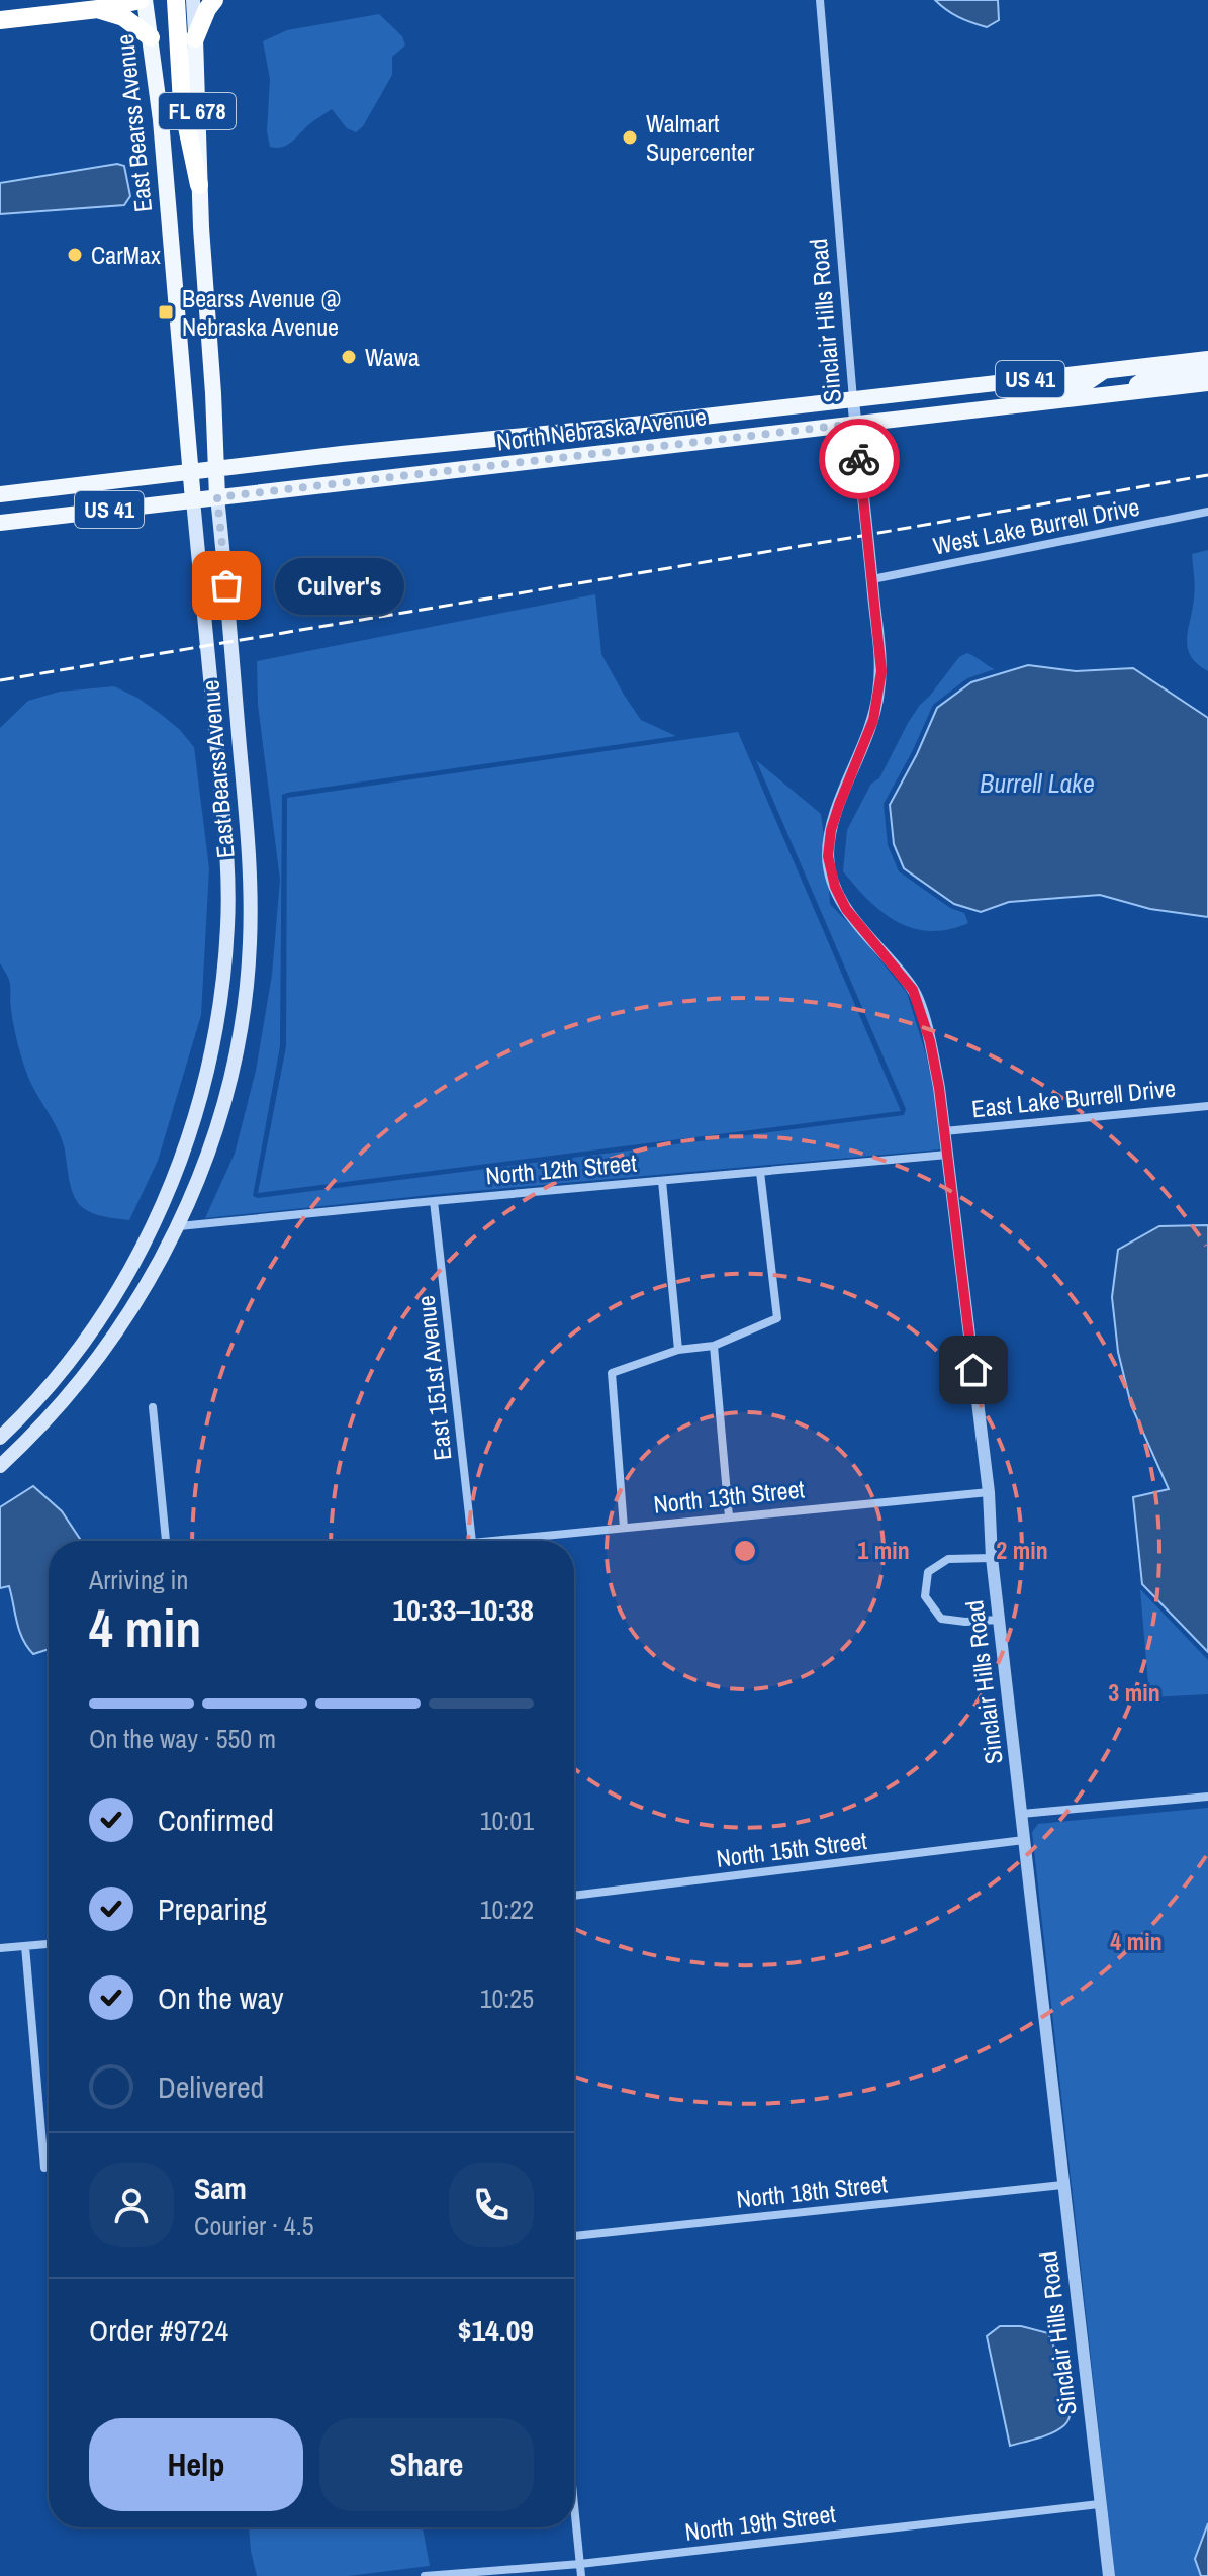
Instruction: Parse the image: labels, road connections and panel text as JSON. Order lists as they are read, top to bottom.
{
  "streets": {
    "main road": [
      "FL 678",
      "East Bearss Avenue",
      "US 41",
      "North Nebraska Avenue"
    ],
    "street": [
      "Sinclair Hills Road",
      "West Lake Burrell Drive",
      "East Lake Burrell Drive",
      "North 12th Street",
      "East 151st Avenue",
      "North 13th Street",
      "North 15th Street",
      "North 18th Street",
      "North 19th Street"
    ]
  },
  "crossings": [
    ["East Bearss Avenue", "North Nebraska Avenue"],
    ["East Bearss Avenue", "North 12th Street"],
    ["Sinclair Hills Road", "North Nebraska Avenue"],
    ["Sinclair Hills Road", "West Lake Burrell Drive"],
    ["Sinclair Hills Road", "East Lake Burrell Drive"],
    ["Sinclair Hills Road", "North 12th Street"],
    ["Sinclair Hills Road", "North 13th Street"],
    ["Sinclair Hills Road", "North 15th Street"],
    ["Sinclair Hills Road", "North 18th Street"],
    ["Sinclair Hills Road", "North 19th Street"],
    ["North 12th Street", "East 151st Avenue"]
  ],
  "water": ["Burrell Lake"],
  "places": {
    "other": [
      "Walmart Supercenter",
      "CarMax",
      "Wawa",
      "Culver's"
    ],
    "transit": ["Bearss Avenue @ Nebraska Avenue"]
  },
  "page": {
    "bubble": "Culver's",
    "heading": ["4 min", "Arriving in", "10:33–10:38"],
    "panel": [
      "Sam",
      "Courier · 4.5",
      "Order #9724",
      "$14.09"
    ],
    "bar": "On the way · 550 m",
    "list": [
      ["Confirmed", "10:01"],
      ["Preparing", "10:22"],
      ["On the way", "10:25"],
      "Delivered"
    ],
    "buttons": ["Help", "Share"]
  },
  "rings": [
    "1 min",
    "2 min",
    "3 min",
    "4 min"
  ]
}
